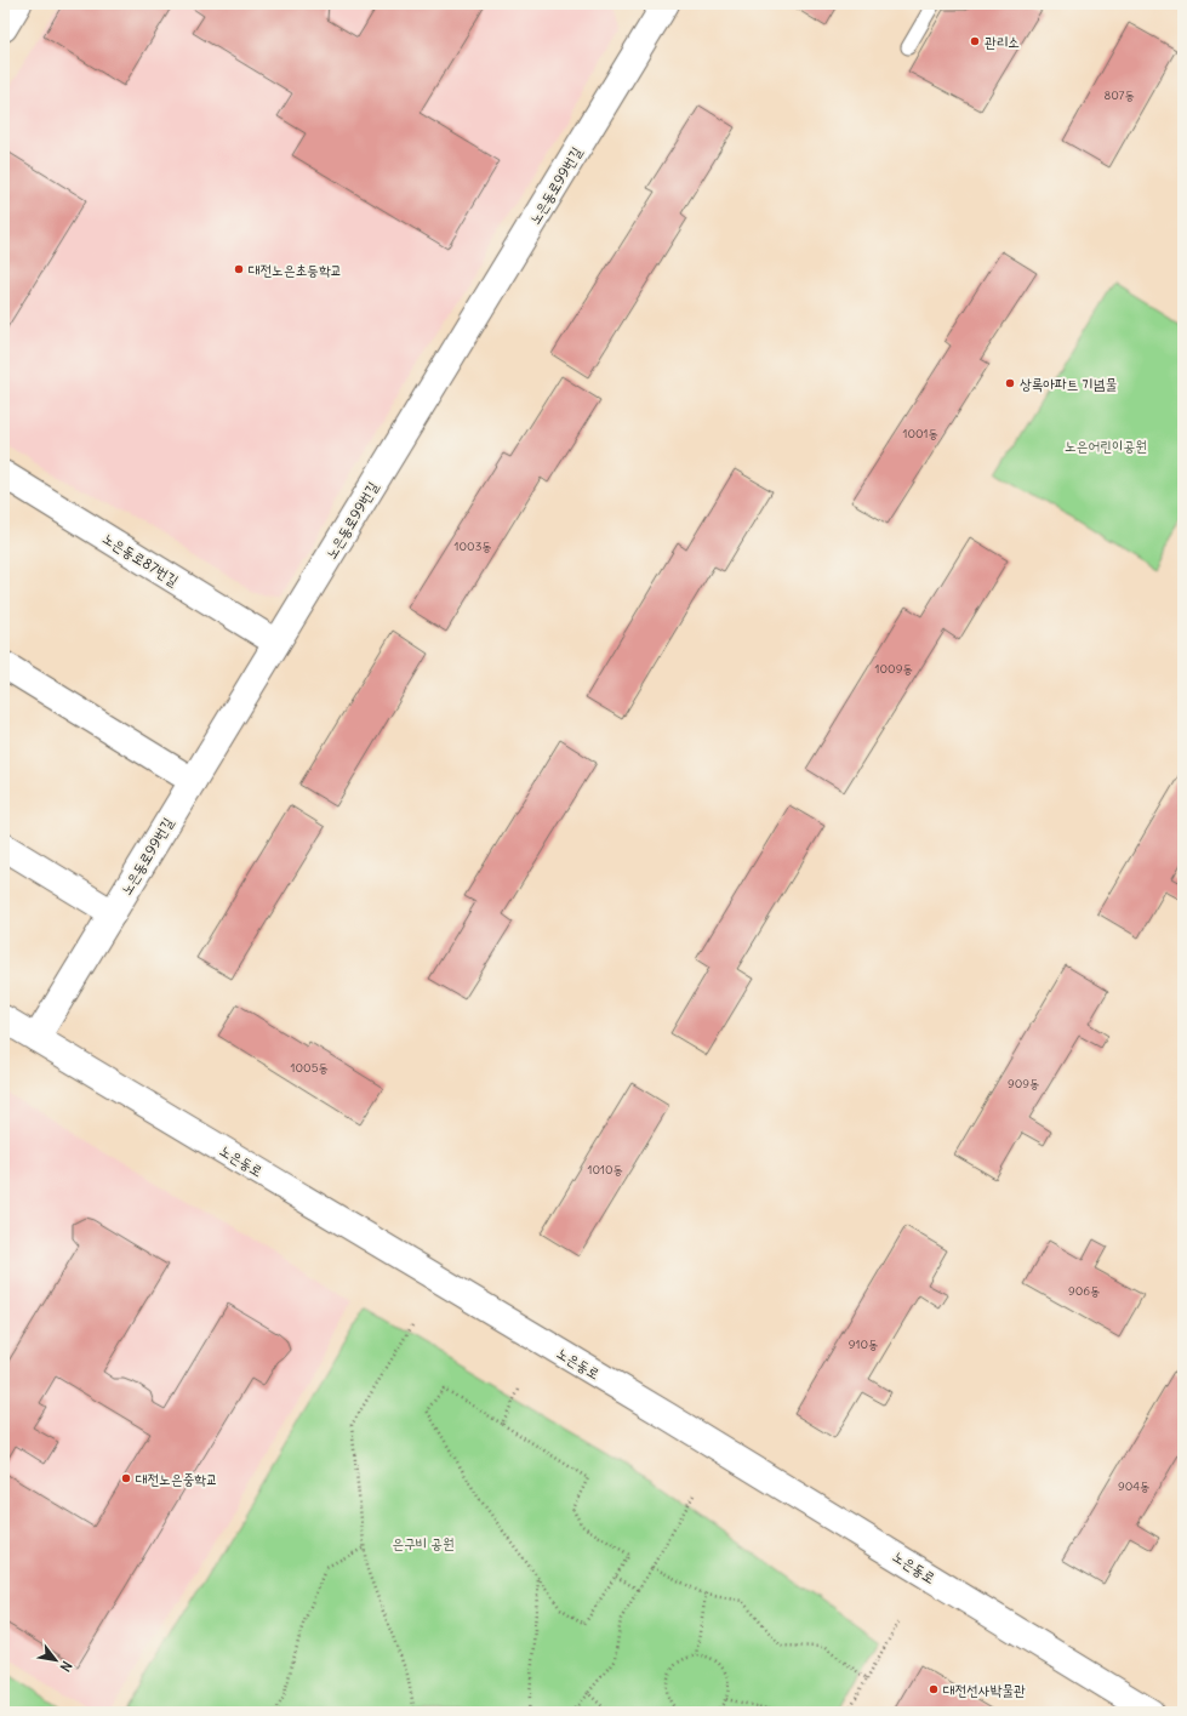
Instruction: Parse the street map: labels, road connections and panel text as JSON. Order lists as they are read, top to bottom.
{
  "streets": {
    "street": ["노은동로99번길", "노은동로87번길", "노은동로"]
  },
  "crossings": [
    ["노은동로99번길", "노은동로87번길"],
    ["노은동로99번길", "노은동로"]
  ],
  "parks": ["노은어린이공원", "은구비 공원"],
  "places": [
    "관리소",
    "대전노은초등학교",
    "상록아파트 기념물",
    "대전노은중학교",
    "대전선사박물관"
  ],
  "house_numbers": [
    "807동",
    "1001동",
    "1003동",
    "1009동",
    "1005동",
    "909동",
    "1010동",
    "906동",
    "910동",
    "904동"
  ],
  "north": "bottom right"
}
